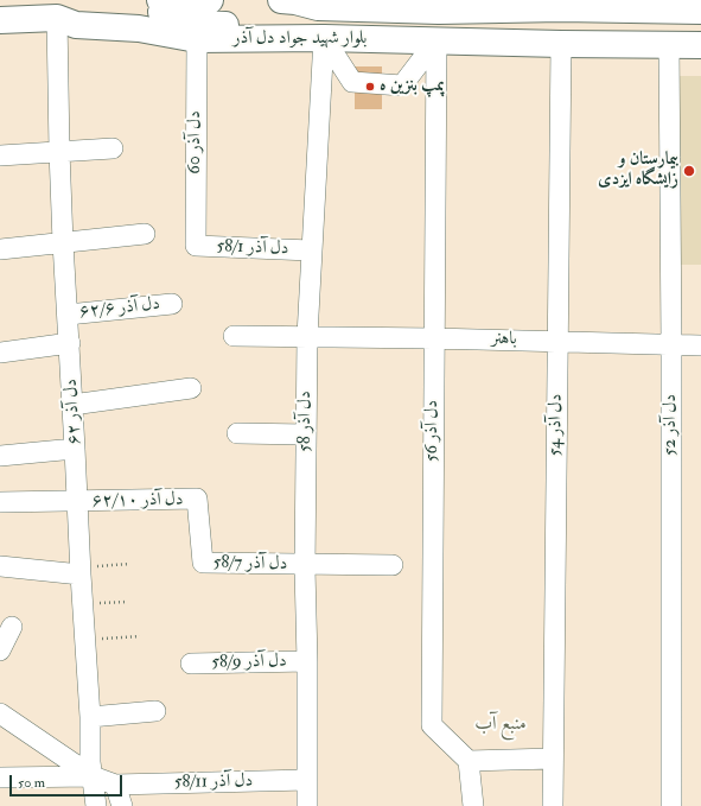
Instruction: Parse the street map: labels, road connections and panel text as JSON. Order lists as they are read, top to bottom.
{
  "streets": {
    "main road": ["بلوار شهید جواد دل آذر"],
    "street": [
      "دل آذر 60",
      "دل آذر 58/1",
      "دل آذر ۶۲/۶",
      "باهنر",
      "دل آذر ۶۲",
      "دل آذر 58",
      "دل آذر 54",
      "دل آذر 52",
      "دل آذر 56",
      "دل آذر ۶۲/۱۰",
      "دل آذر 58/7",
      "دل آذر 58/9",
      "دل آذر 58/11"
    ]
  },
  "crossings": [
    ["بلوار شهید جواد دل آذر", "دل آذر 60"],
    ["بلوار شهید جواد دل آذر", "دل آذر ۶۲"],
    ["بلوار شهید جواد دل آذر", "دل آذر 58"],
    ["بلوار شهید جواد دل آذر", "دل آذر 54"],
    ["بلوار شهید جواد دل آذر", "دل آذر 52"],
    ["بلوار شهید جواد دل آذر", "دل آذر 56"],
    ["دل آذر 60", "دل آذر 58/1"],
    ["دل آذر 58/1", "دل آذر 58"],
    ["دل آذر ۶۲/۶", "دل آذر ۶۲"],
    ["باهنر", "دل آذر 58"],
    ["باهنر", "دل آذر 54"],
    ["باهنر", "دل آذر 52"],
    ["باهنر", "دل آذر 56"],
    ["دل آذر ۶۲", "دل آذر ۶۲/۱۰"],
    ["دل آذر ۶۲", "دل آذر 58/11"],
    ["دل آذر 58", "دل آذر 58/7"],
    ["دل آذر 58", "دل آذر 58/9"],
    ["دل آذر 58", "دل آذر 58/11"],
    ["دل آذر ۶۲/۱۰", "دل آذر 58/7"]
  ],
  "districts": ["منبع آب"],
  "places": ["پمپ بنزین ه", "بیمارستان و زایشگاه ایزدی"],
  "scale_bar": "50 m"
}
